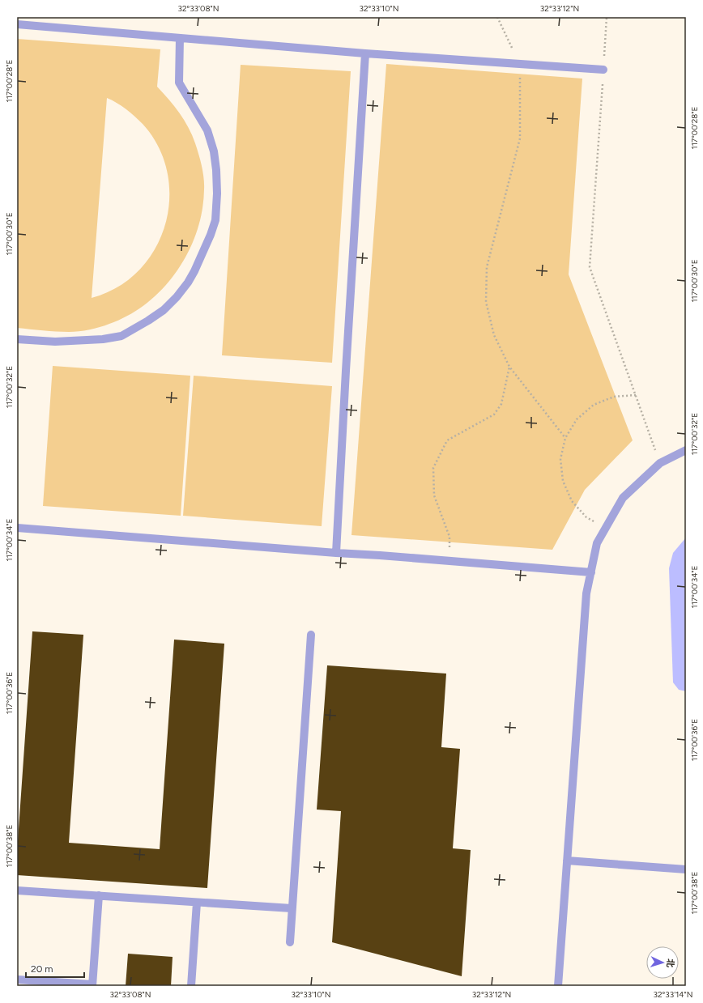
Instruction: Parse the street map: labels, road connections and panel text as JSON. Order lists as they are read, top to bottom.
{
  "scale_bar": "20 m",
  "north": "right",
  "coordinates": [
    "32°33'08\"N",
    "32°33'10\"N",
    "32°33'12\"N",
    "117°00'28\"E",
    "117°00'30\"E",
    "117°00'32\"E",
    "117°00'34\"E",
    "117°00'36\"E",
    "117°00'38\"E",
    "32°33'14\"N"
  ]
}
